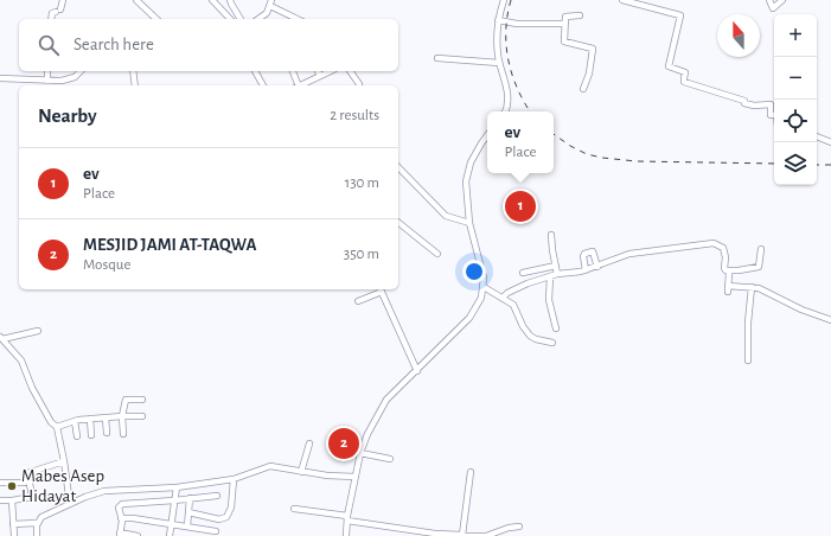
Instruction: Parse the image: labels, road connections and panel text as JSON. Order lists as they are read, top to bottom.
{
  "places": ["Mabes Asep Hidayat"],
  "north": "top",
  "page": {
    "map_buttons": ["+", "−"],
    "search": "Search here",
    "heading": ["Nearby", "2 results"],
    "popup": ["ev", "Place"],
    "list": [
      {
        "mark": "1",
        "name": "ev",
        "note": "Place",
        "value": "130 m"
      },
      {
        "mark": "2",
        "name": "MESJID JAMI AT-TAQWA",
        "note": "Mosque",
        "value": "350 m"
      }
    ],
    "pins": ["1", "2"]
  }
}
